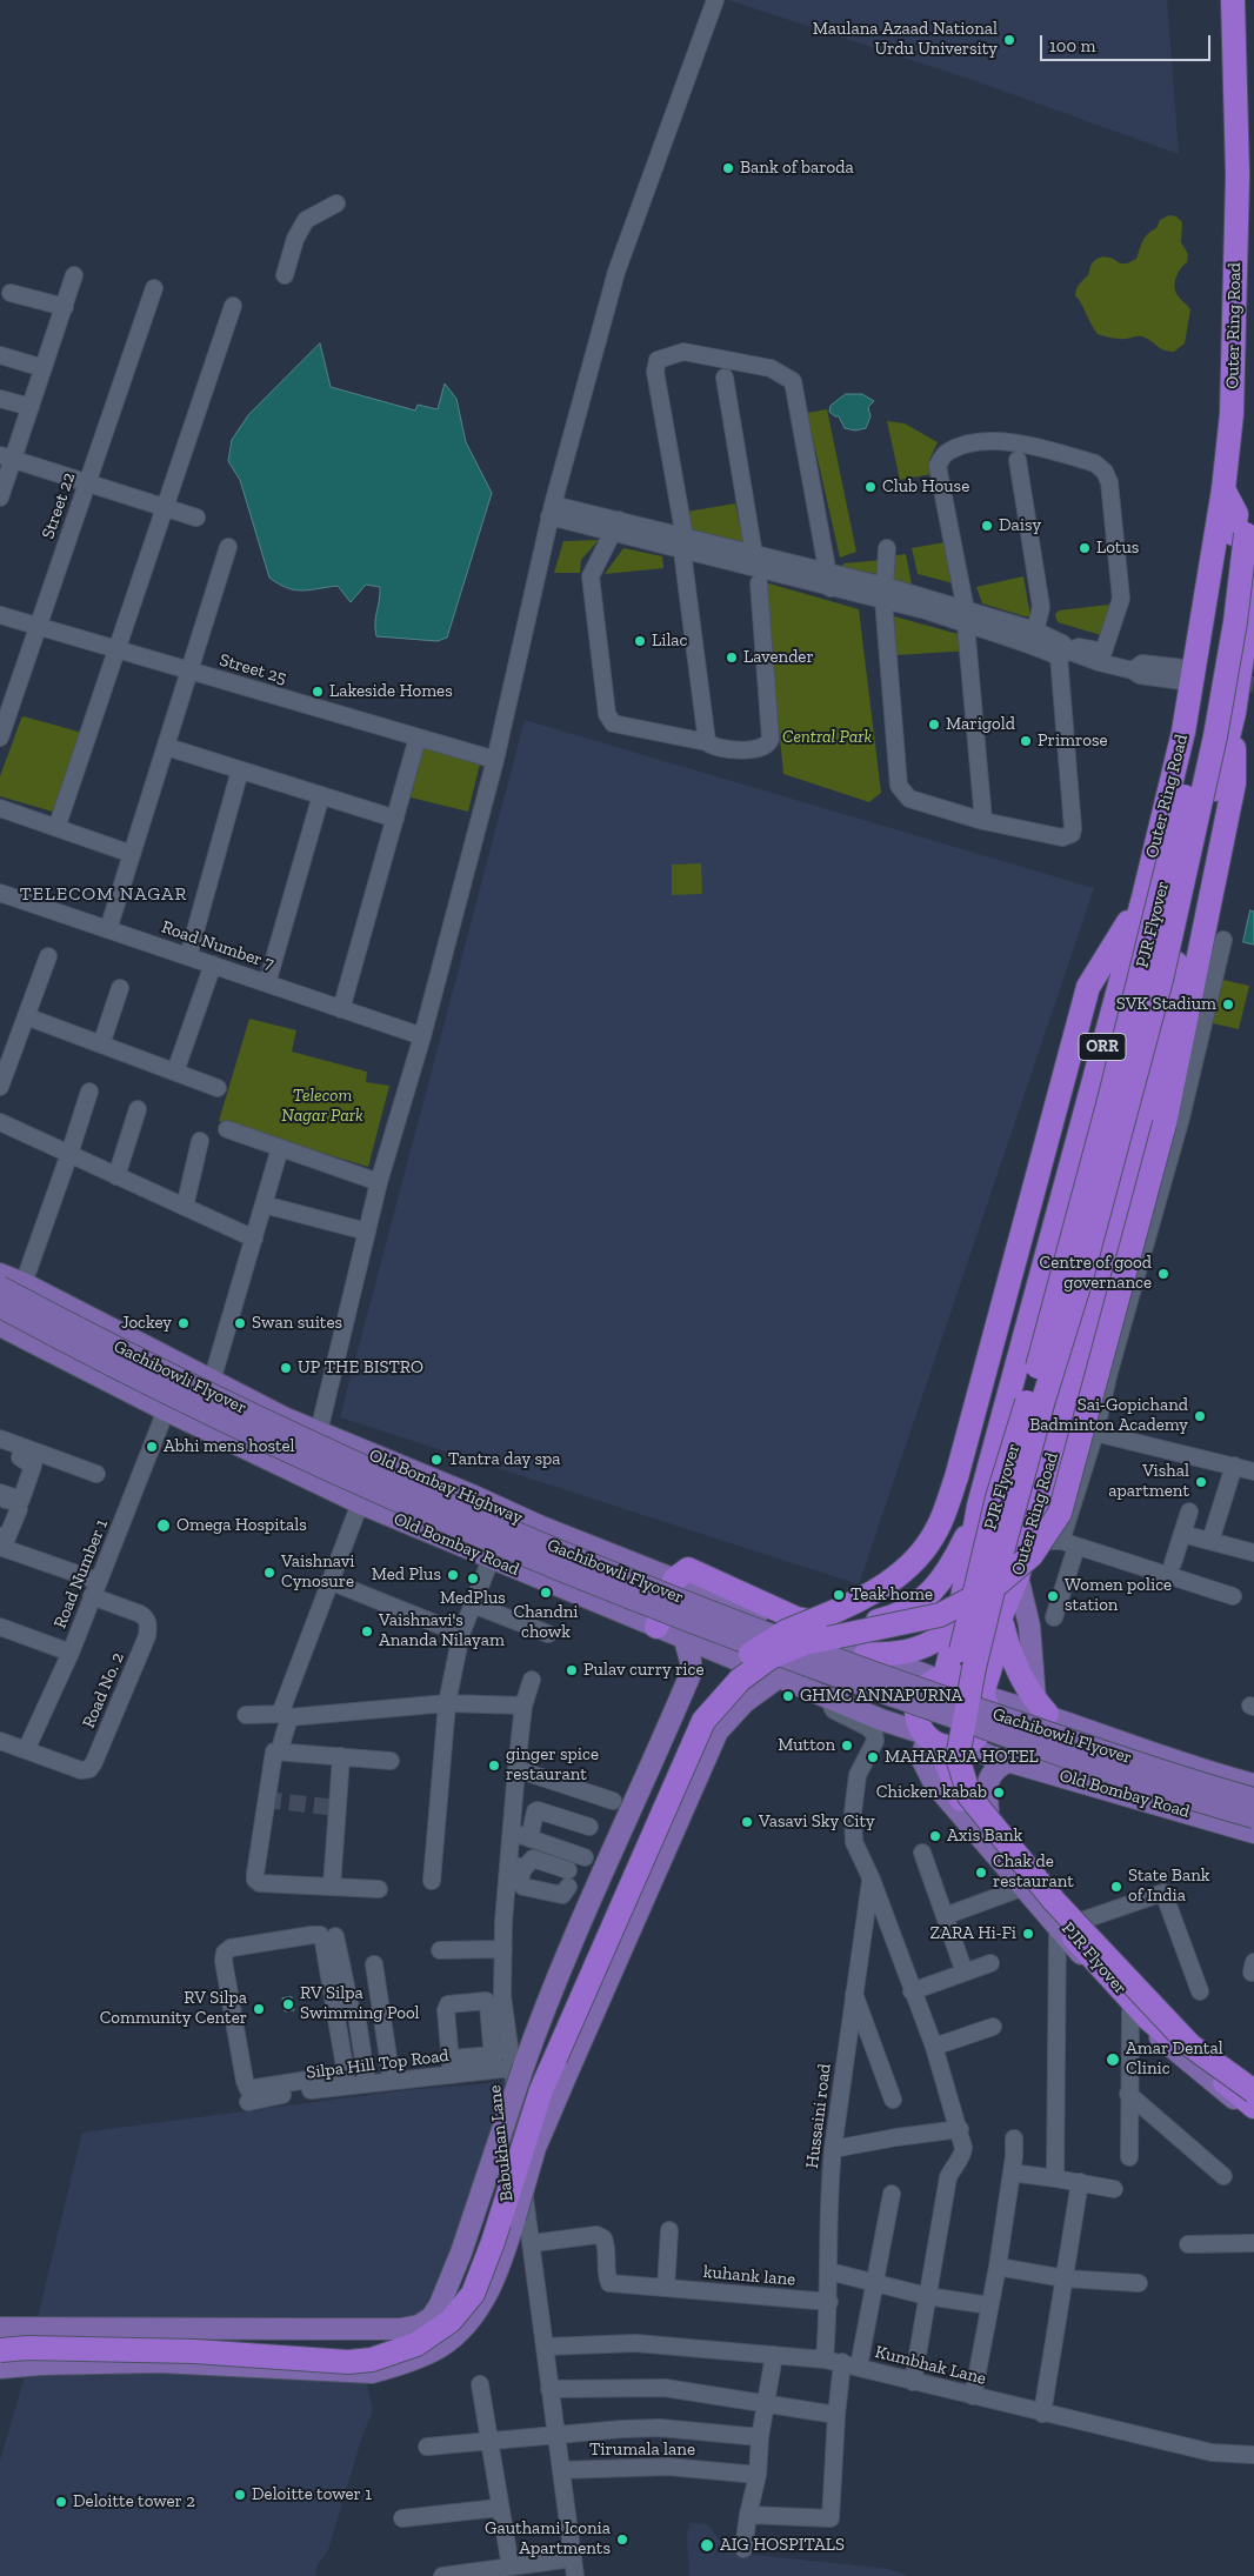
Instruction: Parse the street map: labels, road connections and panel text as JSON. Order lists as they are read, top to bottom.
{
  "streets": {
    "highway": ["Outer Ring Road", "PJR Flyover", "ORR"],
    "main road": ["Gachibowli Flyover", "Old Bombay Highway", "Old Bombay Road"],
    "street": [
      "Street 22",
      "Street 25",
      "Road Number 7",
      "Road Number 1",
      "Road No. 2",
      "Silpa Hill Top Road",
      "Hussaini road",
      "Babukhan Lane",
      "kuhank lane",
      "Kumbhak Lane",
      "Tirumala lane"
    ]
  },
  "crossings": [
    ["Outer Ring Road", "PJR Flyover"],
    ["Outer Ring Road", "Old Bombay Highway"],
    ["Outer Ring Road", "Old Bombay Road"],
    ["Street 22", "Street 25"],
    ["Old Bombay Highway", "Old Bombay Road"],
    ["Old Bombay Road", "Road Number 1"],
    ["Road Number 1", "Road No. 2"],
    ["Silpa Hill Top Road", "Babukhan Lane"],
    ["Hussaini road", "kuhank lane"],
    ["Hussaini road", "Kumbhak Lane"],
    ["Babukhan Lane", "kuhank lane"],
    ["Babukhan Lane", "Kumbhak Lane"],
    ["Babukhan Lane", "Tirumala lane"]
  ],
  "districts": ["TELECOM NAGAR"],
  "parks": ["Central Park", "Telecom Nagar Park"],
  "places": [
    "Maulana Azaad National Urdu University",
    "Bank of baroda",
    "Club House",
    "Daisy",
    "Lotus",
    "Lilac",
    "Lavender",
    "Lakeside Homes",
    "Marigold",
    "Primrose",
    "SVK Stadium",
    "Centre of good governance",
    "Jockey",
    "Swan suites",
    "UP THE BISTRO",
    "Sai-Gopichand Badminton Academy",
    "Abhi mens hostel",
    "Tantra day spa",
    "Vishal apartment",
    "Omega Hospitals",
    "Vaishnavi Cynosure",
    "Med Plus",
    "MedPlus",
    "Chandni chowk",
    "Teak home",
    "Women police station",
    "Vaishnavi's Ananda Nilayam",
    "Pulav curry rice",
    "GHMC ANNAPURNA",
    "Mutton",
    "MAHARAJA HOTEL",
    "ginger spice restaurant",
    "Chicken kabab",
    "Vasavi Sky City",
    "Axis Bank",
    "Chak de restaurant",
    "State Bank of India",
    "ZARA Hi-Fi",
    "RV Silpa Swimming Pool",
    "RV Silpa Community Center",
    "Amar Dental Clinic",
    "Deloitte tower 1",
    "Deloitte tower 2",
    "Gauthami Iconia Apartments",
    "AIG HOSPITALS"
  ],
  "scale_bar": "100 m"
}
